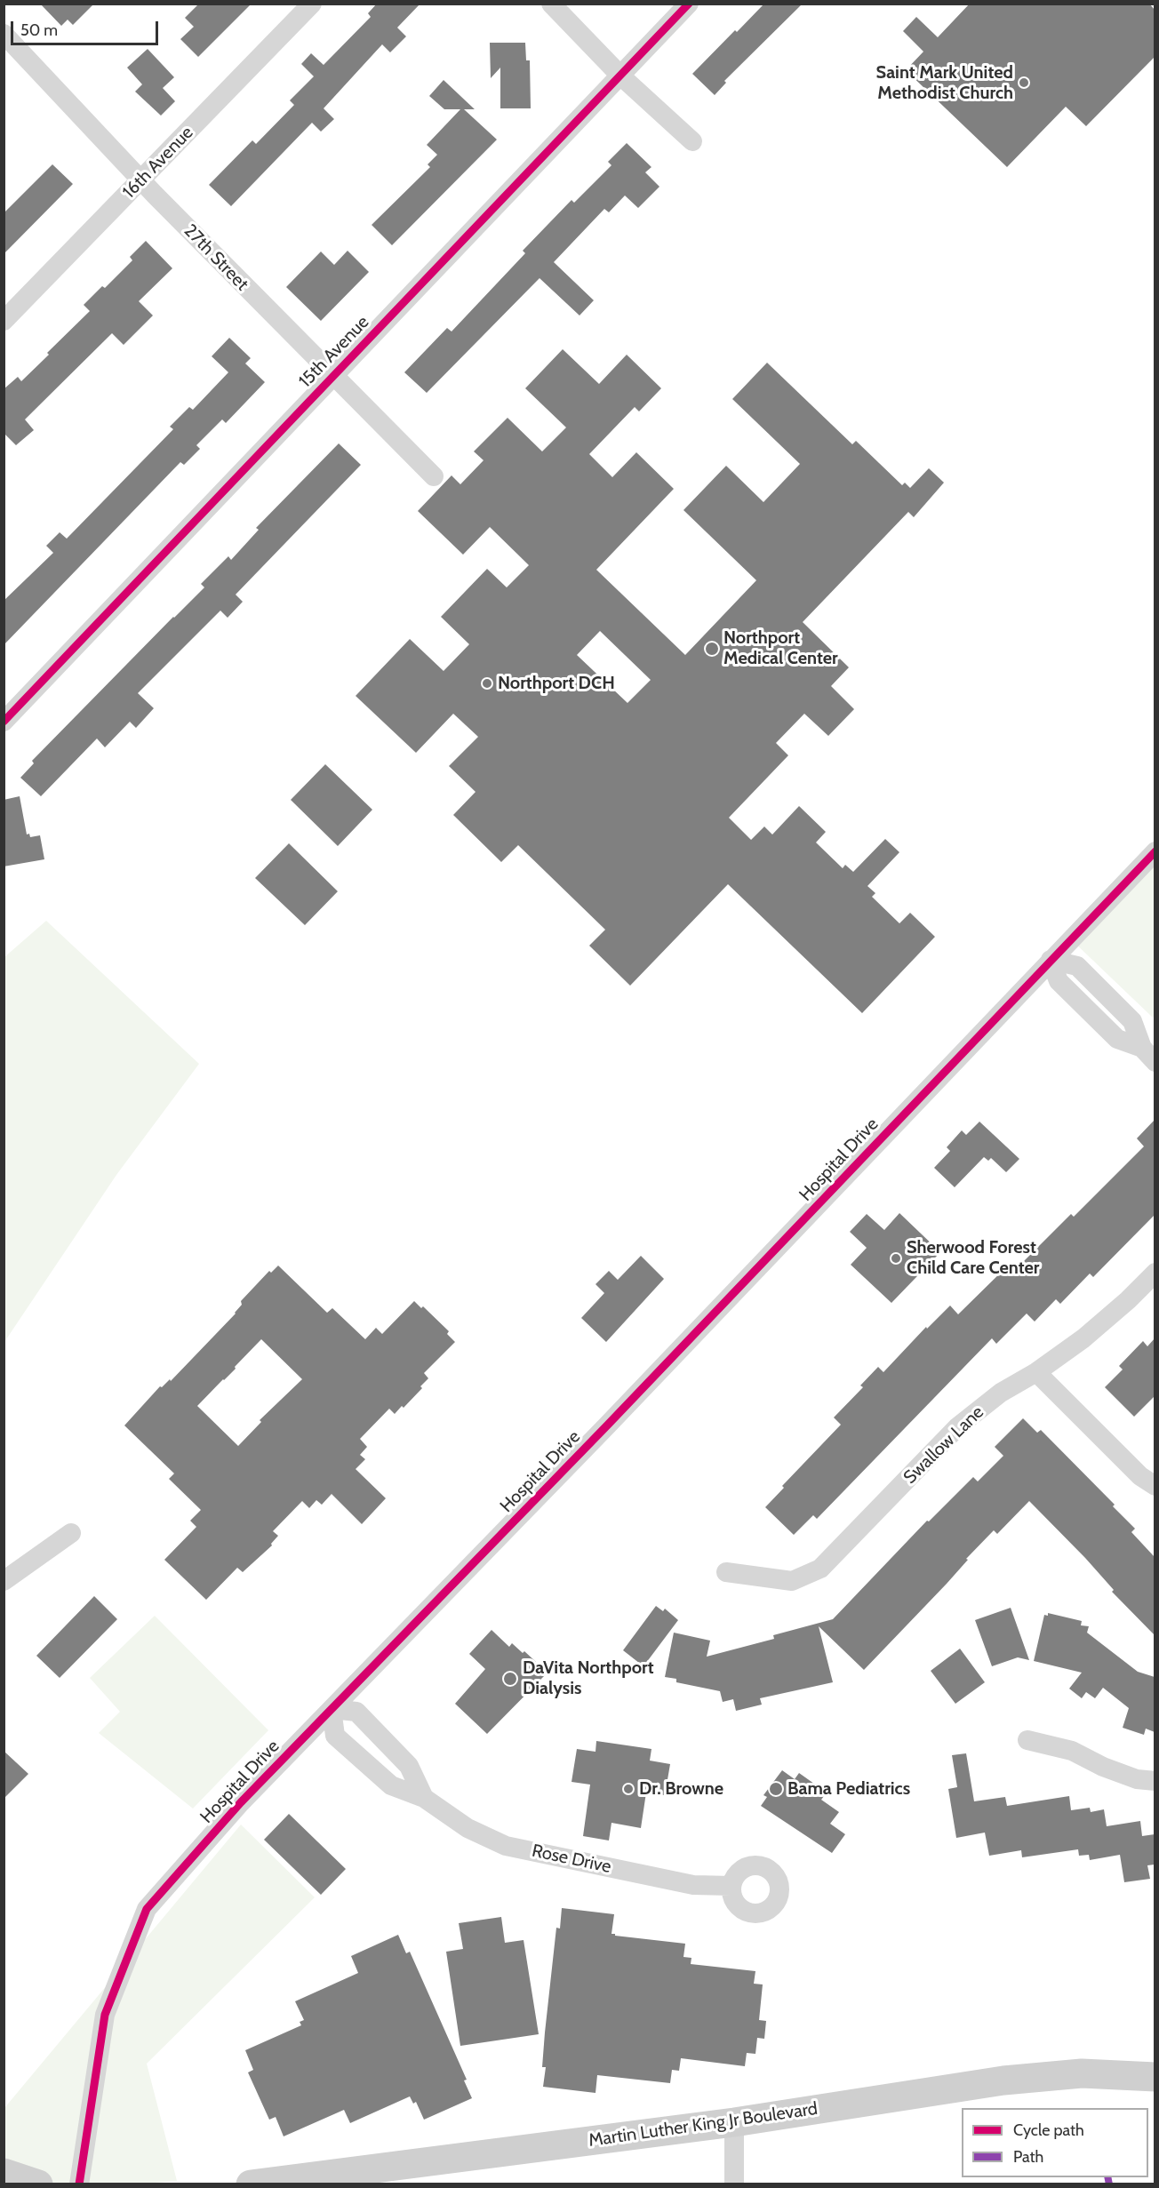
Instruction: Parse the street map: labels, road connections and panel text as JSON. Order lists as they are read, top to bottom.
{
  "streets": {
    "main road": ["Martin Luther King Jr Boulevard"],
    "street": [
      "16th Avenue",
      "27th Street",
      "15th Avenue",
      "Hospital Drive",
      "Swallow Lane",
      "Rose Drive"
    ]
  },
  "crossings": [
    ["16th Avenue", "27th Street"],
    ["27th Street", "15th Avenue"],
    ["Hospital Drive", "Rose Drive"]
  ],
  "places": [
    "Saint Mark United Methodist Church",
    "Northport Medical Center",
    "Northport DCH",
    "Sherwood Forest Child Care Center",
    "DaVita Northport Dialysis",
    "Dr. Browne",
    "Bama Pediatrics"
  ],
  "legend": ["Cycle path", "Path"],
  "scale_bar": "50 m"
}
